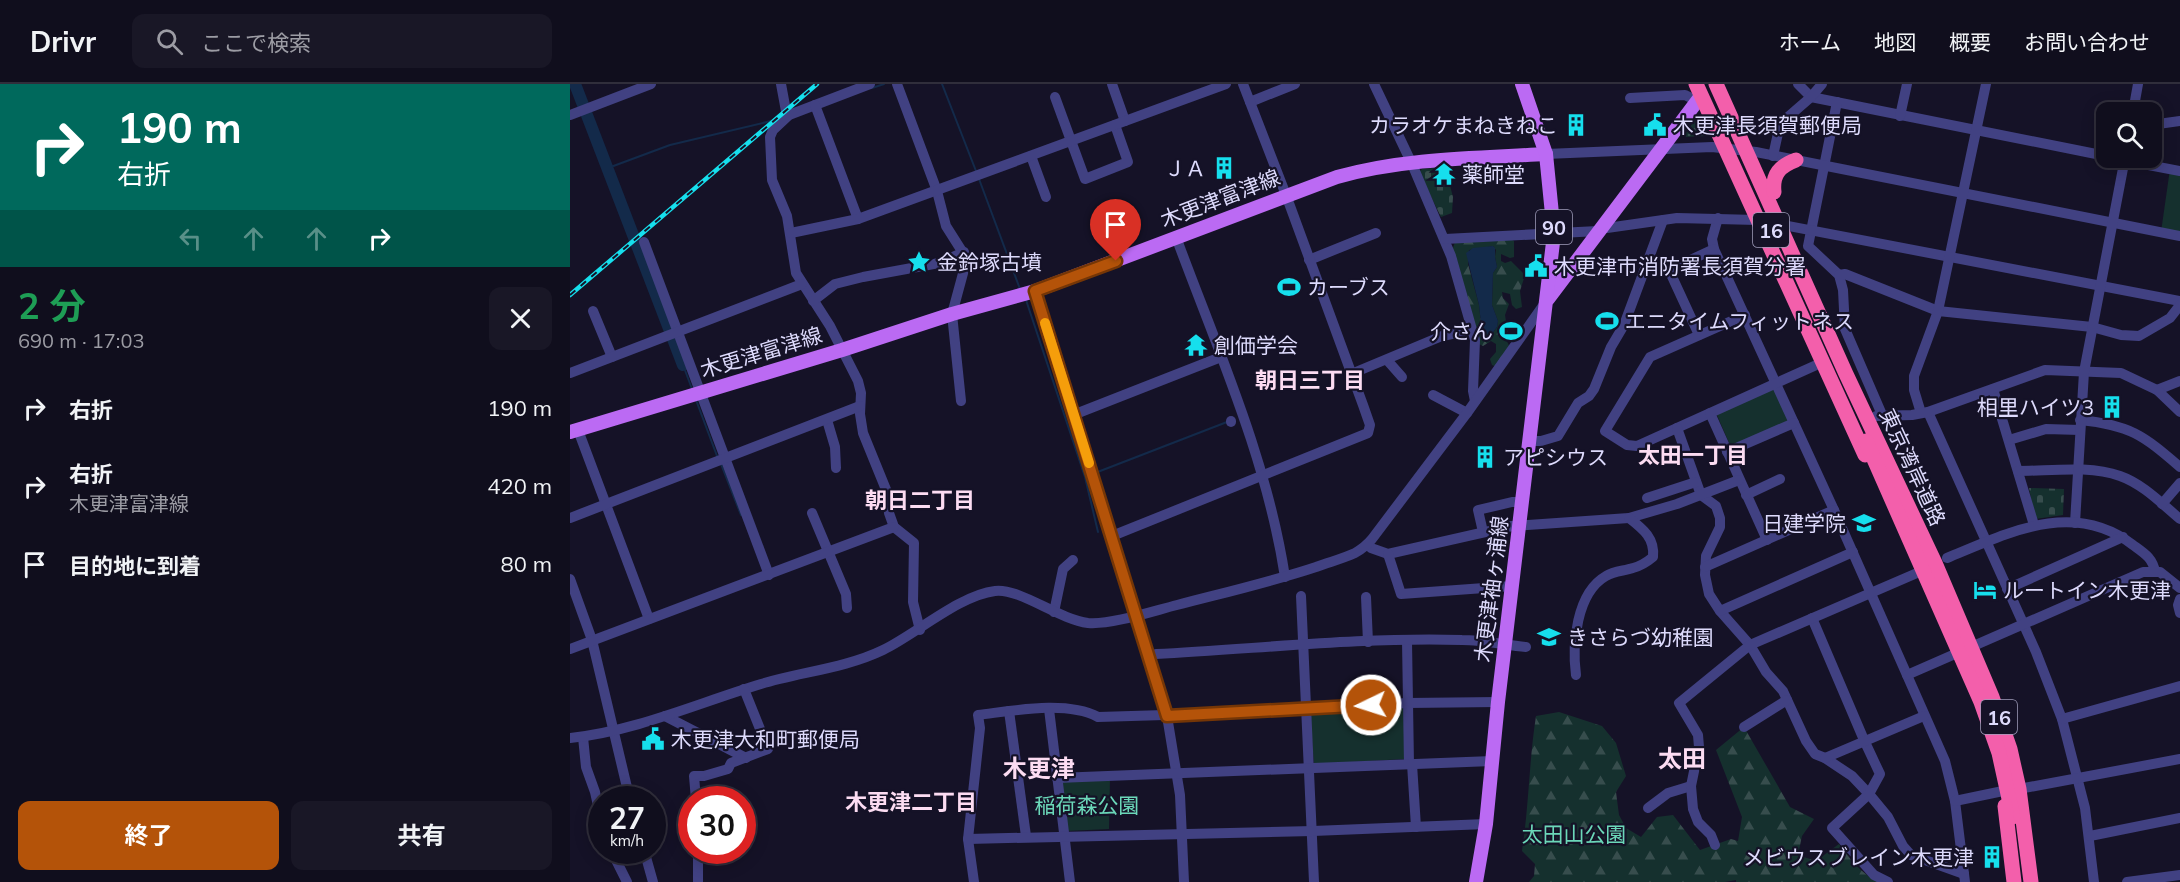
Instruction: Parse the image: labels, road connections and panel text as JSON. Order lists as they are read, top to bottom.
{
  "streets": {
    "highway": ["16", "東京湾岸道路"],
    "main road": ["木更津富津線", "90", "木更津袖ヶ浦線"]
  },
  "crossings": [
    ["木更津富津線", "90"],
    ["90", "16"],
    ["90", "東京湾岸道路"],
    ["90", "木更津袖ヶ浦線"],
    ["16", "東京湾岸道路"]
  ],
  "districts": [
    "朝日三丁目",
    "太田一丁目",
    "朝日二丁目",
    "太田",
    "木更津",
    "木更津二丁目"
  ],
  "parks": ["稲荷森公園", "太田山公園"],
  "places": {
    "building": [
      "カラオケまねきねこ",
      "ＪＡ",
      "相里ハイツ3",
      "アピシウス",
      "メビウスブレイン木更津"
    ],
    "public building": ["木更津長須賀郵便局", "木更津市消防署長須賀分署", "木更津大和町郵便局"],
    "temple": ["薬師堂", "創価学会"],
    "place": ["金鈴塚古墳"],
    "sports": ["カーブス", "エニタイムフィットネス", "介さん"],
    "school or university": ["日建学院", "きさらづ幼稚園"],
    "hotel": ["ルートイン木更津"]
  },
  "page": {
    "header": "Drivr",
    "search": "ここで検索",
    "nav": [
      "ホーム",
      "地図",
      "概要",
      "お問い合わせ"
    ],
    "turn": ["190 m", "右折"],
    "heading": ["2 分", "690 m · 17:03"],
    "list": [
      {
        "name": "右折",
        "value": "190 m"
      },
      {
        "name": "右折",
        "note": "木更津富津線",
        "value": "420 m"
      },
      {
        "name": "目的地に到着",
        "value": "80 m"
      }
    ],
    "speed": "27 km/h",
    "limit": "30",
    "buttons": ["終了", "共有"]
  }
}
